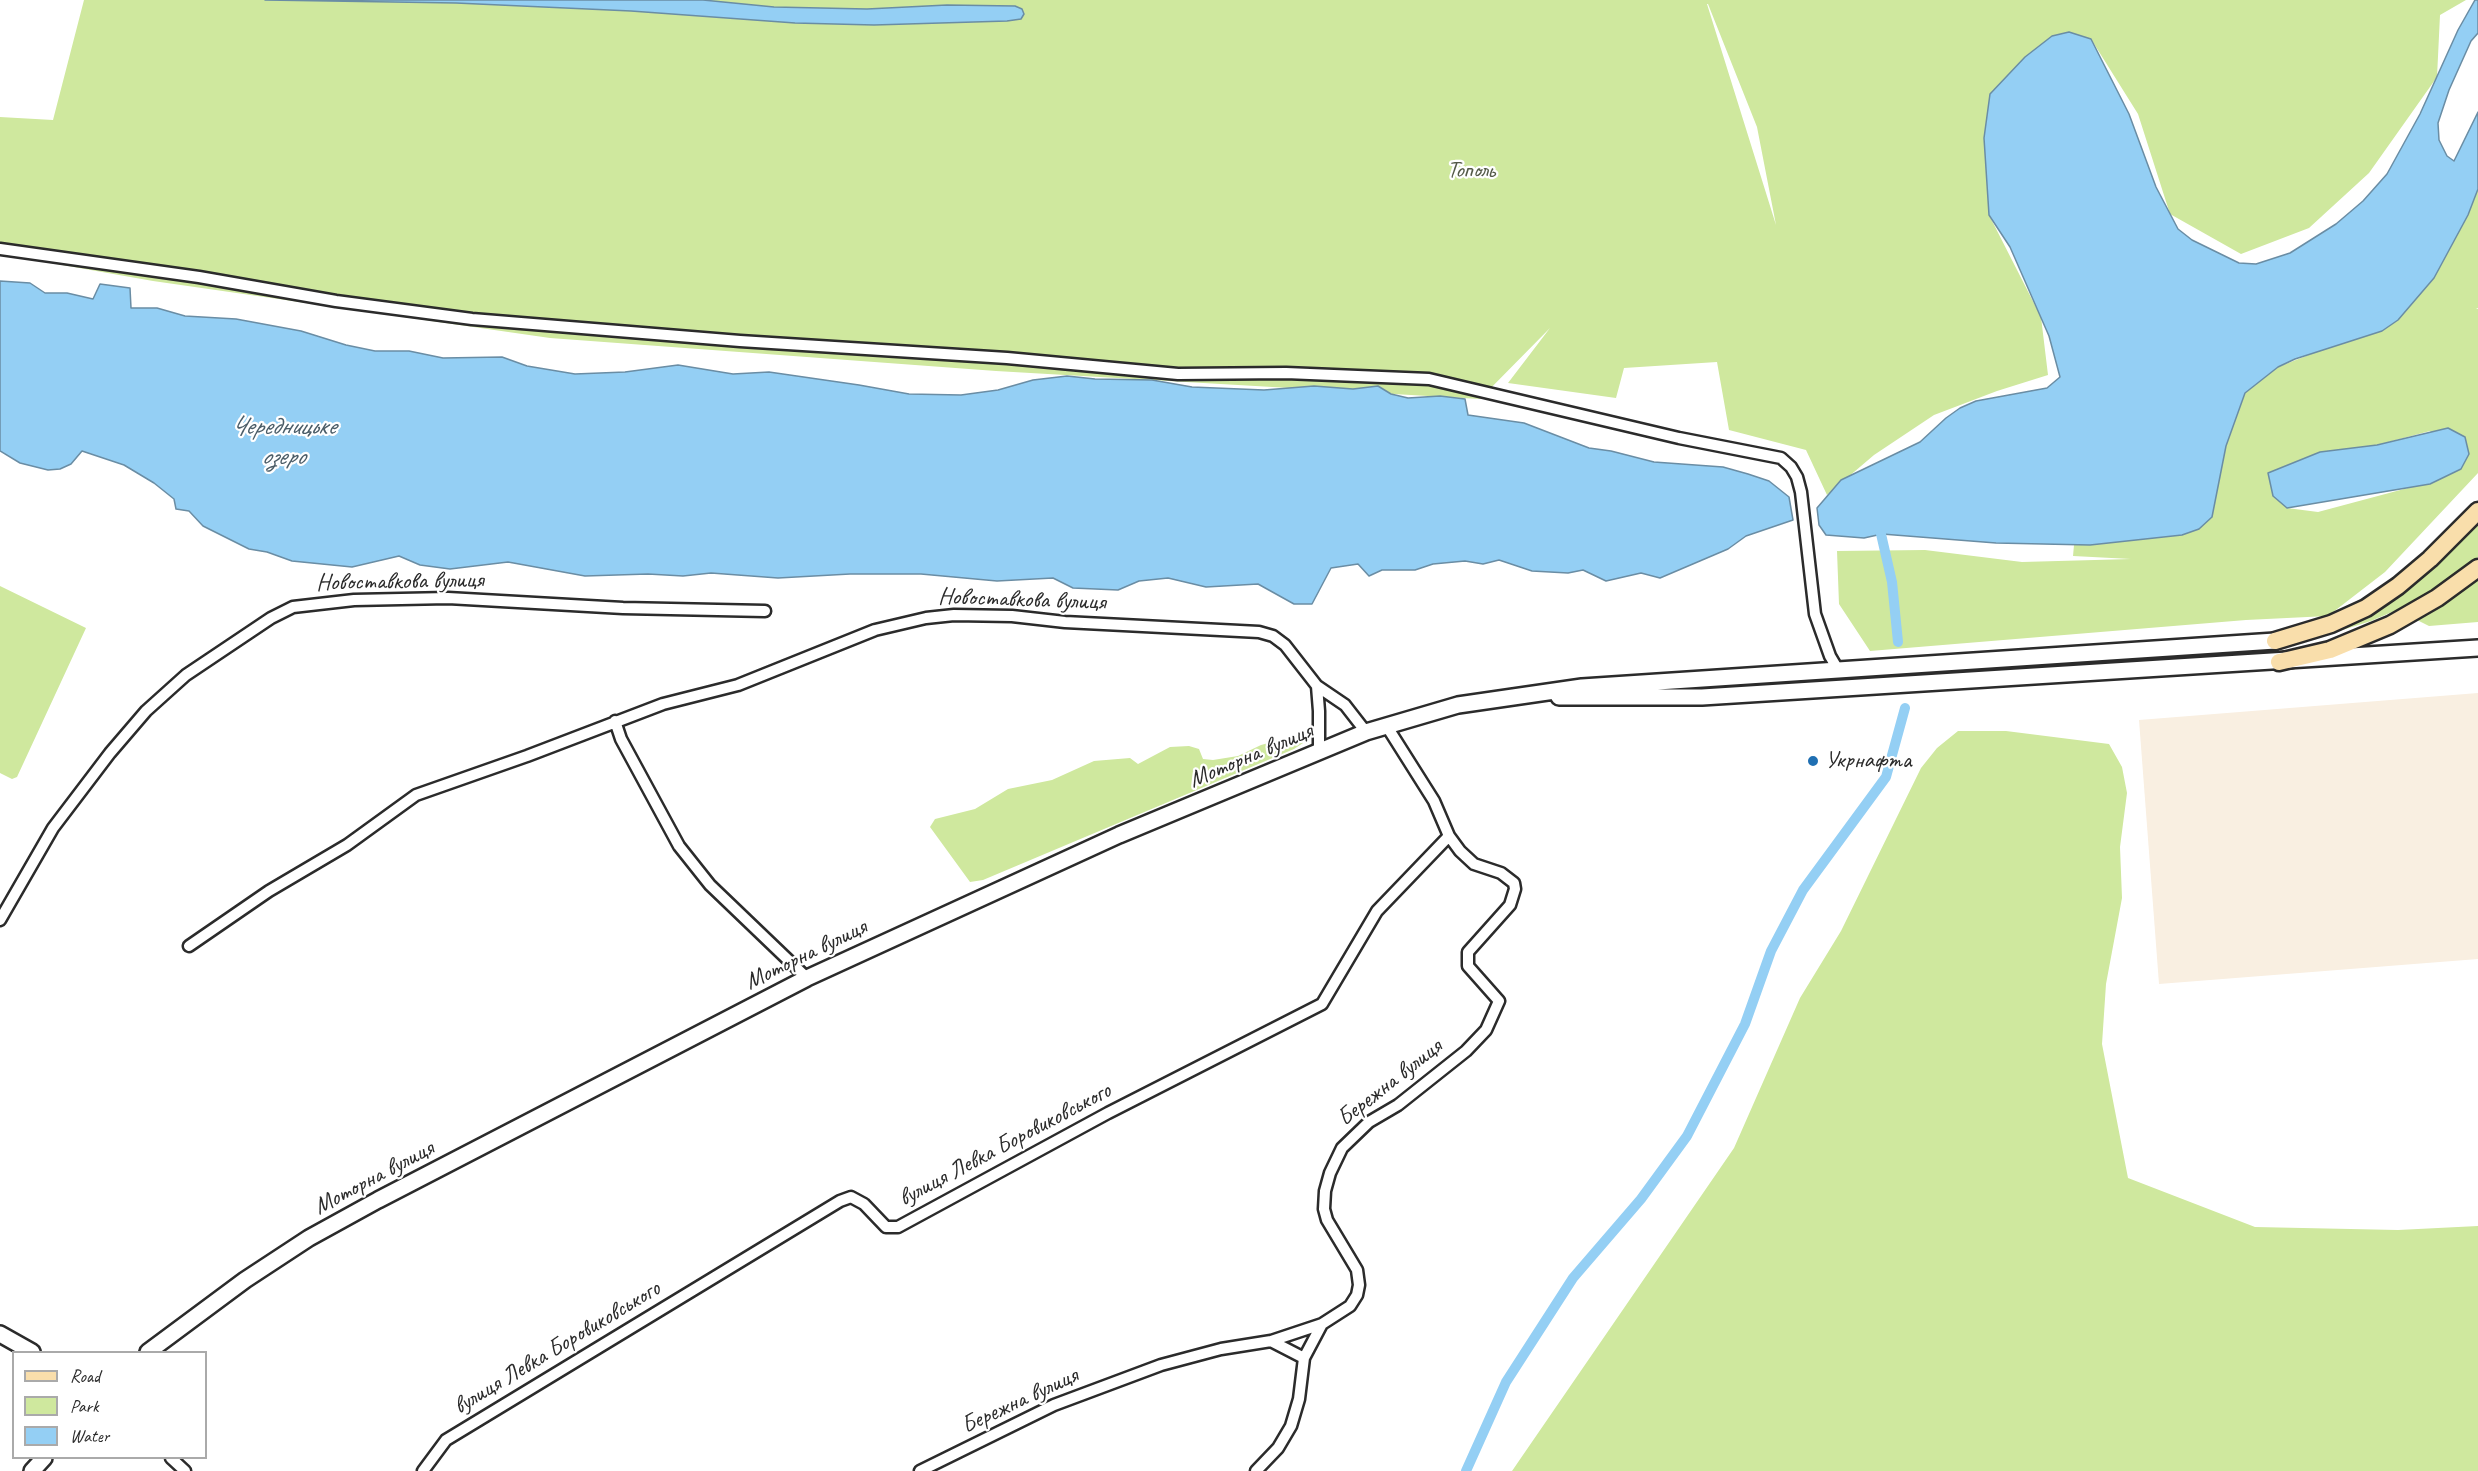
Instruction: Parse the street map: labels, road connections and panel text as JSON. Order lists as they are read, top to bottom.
{
  "streets": {
    "street": [
      "Новоставкова вулиця",
      "Моторна вулиця",
      "Бережна вулиця",
      "вулиця Левка Боровиковського"
    ]
  },
  "crossings": [
    ["Новоставкова вулиця", "Моторна вулиця"],
    ["Моторна вулиця", "Бережна вулиця"],
    ["Бережна вулиця", "вулиця Левка Боровиковського"]
  ],
  "water": ["Чередницьке озеро"],
  "parks": ["Тополь"],
  "places": ["Укрнафта"],
  "legend": ["Road", "Park", "Water"]
}
